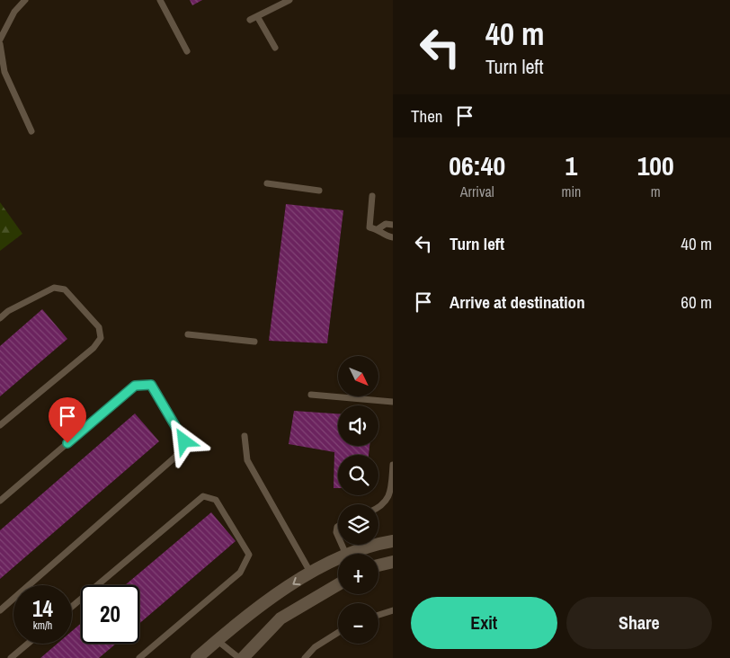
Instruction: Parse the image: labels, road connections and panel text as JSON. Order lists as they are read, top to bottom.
{
  "north": "bottom right",
  "page": {
    "turn": ["40 m", "Turn left"],
    "then": "Then",
    "eta": [
      "06:40",
      "Arrival",
      "1",
      "min",
      "100",
      "m"
    ],
    "list": [
      {
        "name": "Turn left",
        "value": "40 m"
      },
      {
        "name": "Arrive at destination",
        "value": "60 m"
      }
    ],
    "map_buttons": ["+", "−"],
    "speed": "14 km/h",
    "limit": "20",
    "buttons": ["Exit", "Share"]
  }
}
